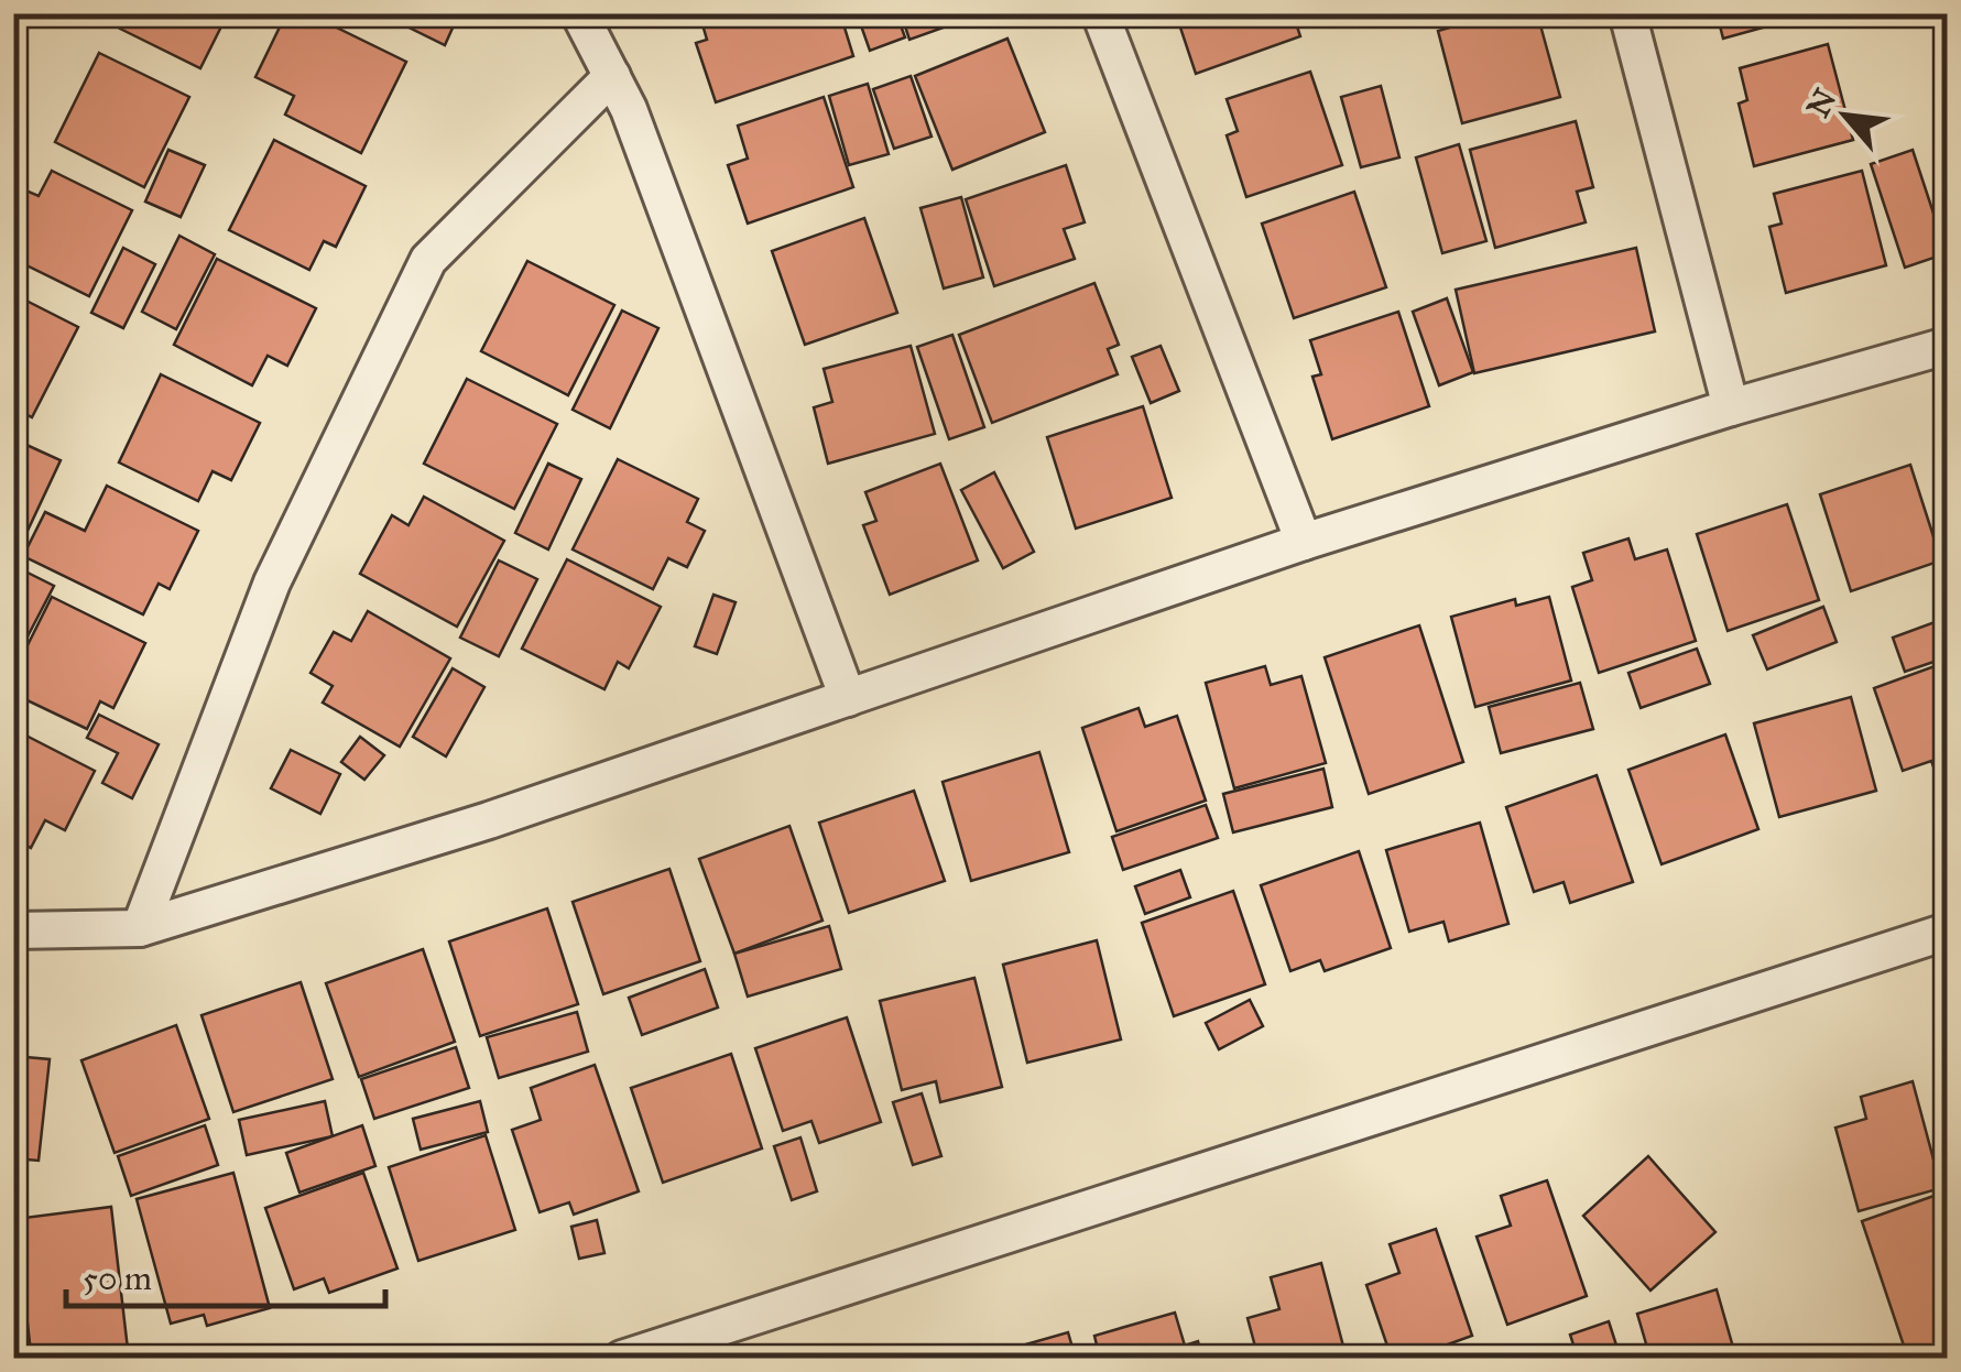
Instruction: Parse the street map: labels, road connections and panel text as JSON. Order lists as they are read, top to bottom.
{
  "scale_bar": "50 m",
  "north": "top left"
}
